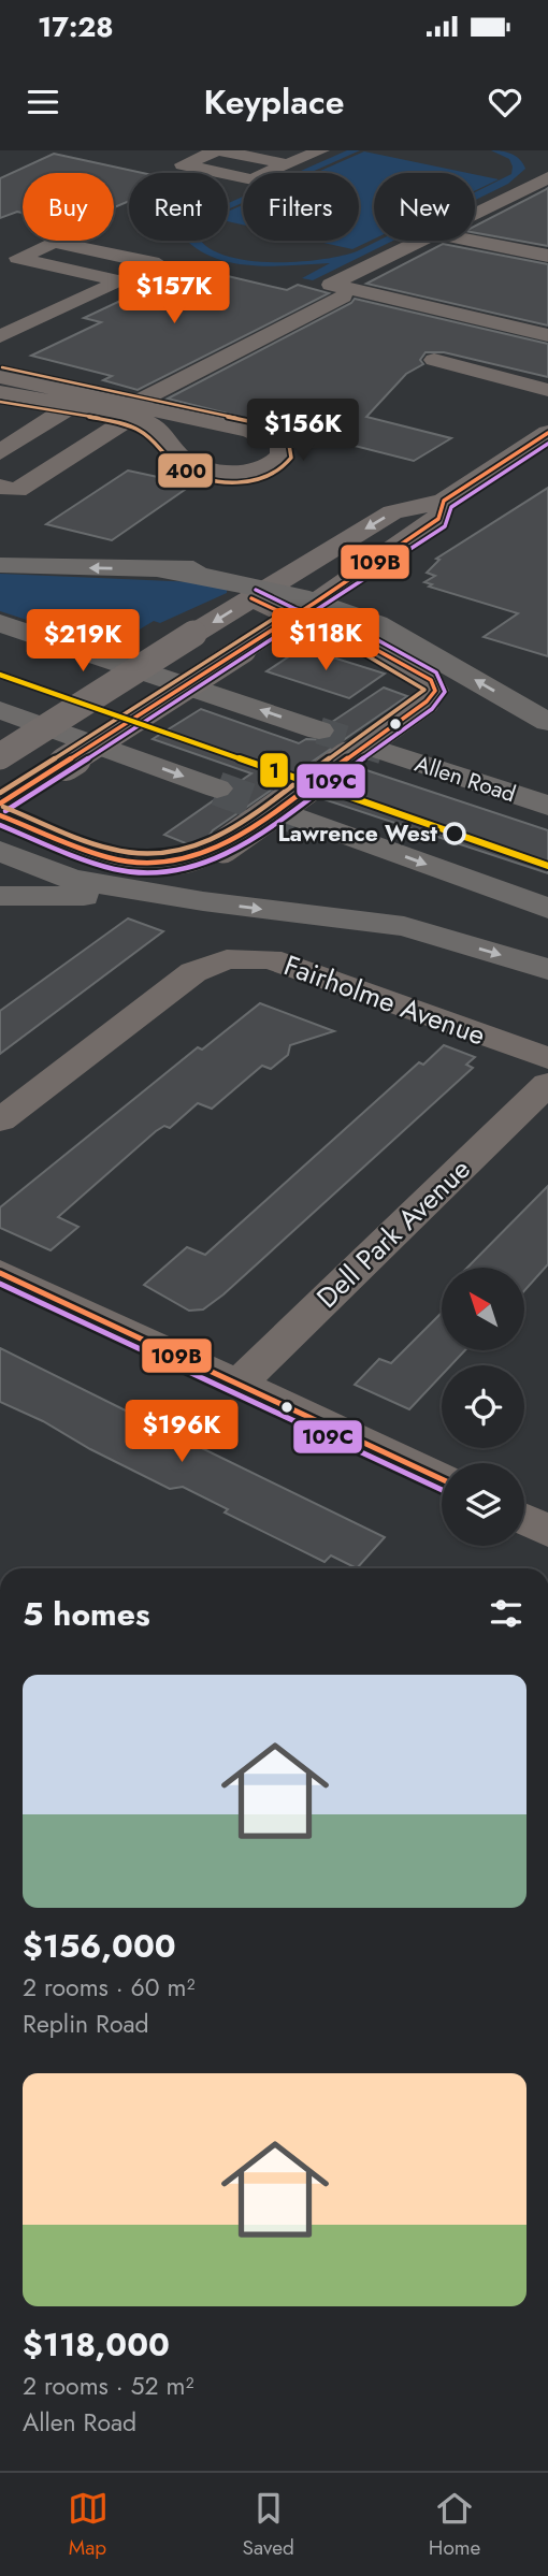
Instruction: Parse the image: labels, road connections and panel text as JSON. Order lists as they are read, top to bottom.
{
  "streets": {
    "highway": ["Allen Road"],
    "street": ["Fairholme Avenue", "Dell Park Avenue"]
  },
  "places": ["Lawrence West"],
  "lines": [
    "transit line 400",
    "transit line 109B",
    "transit line 109C",
    "transit line 1"
  ],
  "north": "top left",
  "page": {
    "status": "17:28",
    "header": "Keyplace",
    "chip": [
      "Buy",
      "Rent",
      "Filters",
      "New"
    ],
    "price": [
      "$157K",
      "$156K",
      "$118K",
      "$219K",
      "$196K"
    ],
    "heading": "5 homes",
    "list": [
      {
        "name": "$156,000",
        "note": "2 rooms · 60 m² · Replin Road"
      },
      {
        "name": "$118,000",
        "note": "2 rooms · 52 m² · Allen Road"
      }
    ],
    "tabs": ["Map", "Saved", "Home"]
  }
}
